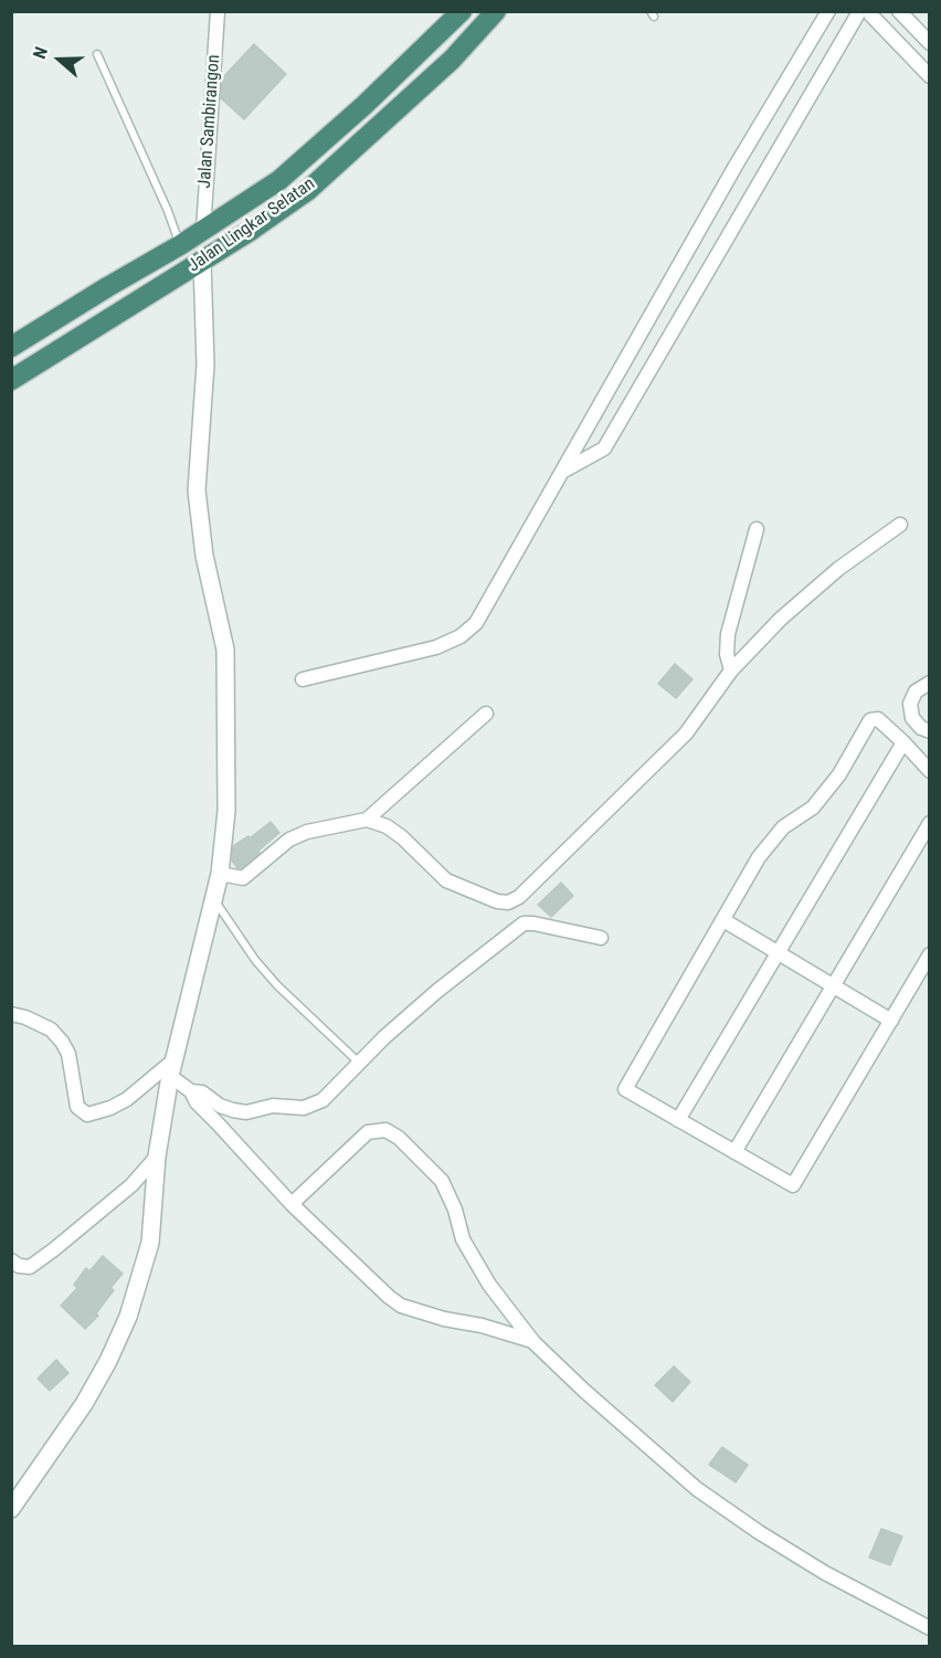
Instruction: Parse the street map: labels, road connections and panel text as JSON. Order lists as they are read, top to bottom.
{
  "streets": {
    "highway": ["Jalan Lingkar Selatan"],
    "street": ["Jalan Sambirangon"]
  },
  "crossings": [
    ["Jalan Sambirangon", "Jalan Lingkar Selatan"]
  ],
  "north": "left"
}
